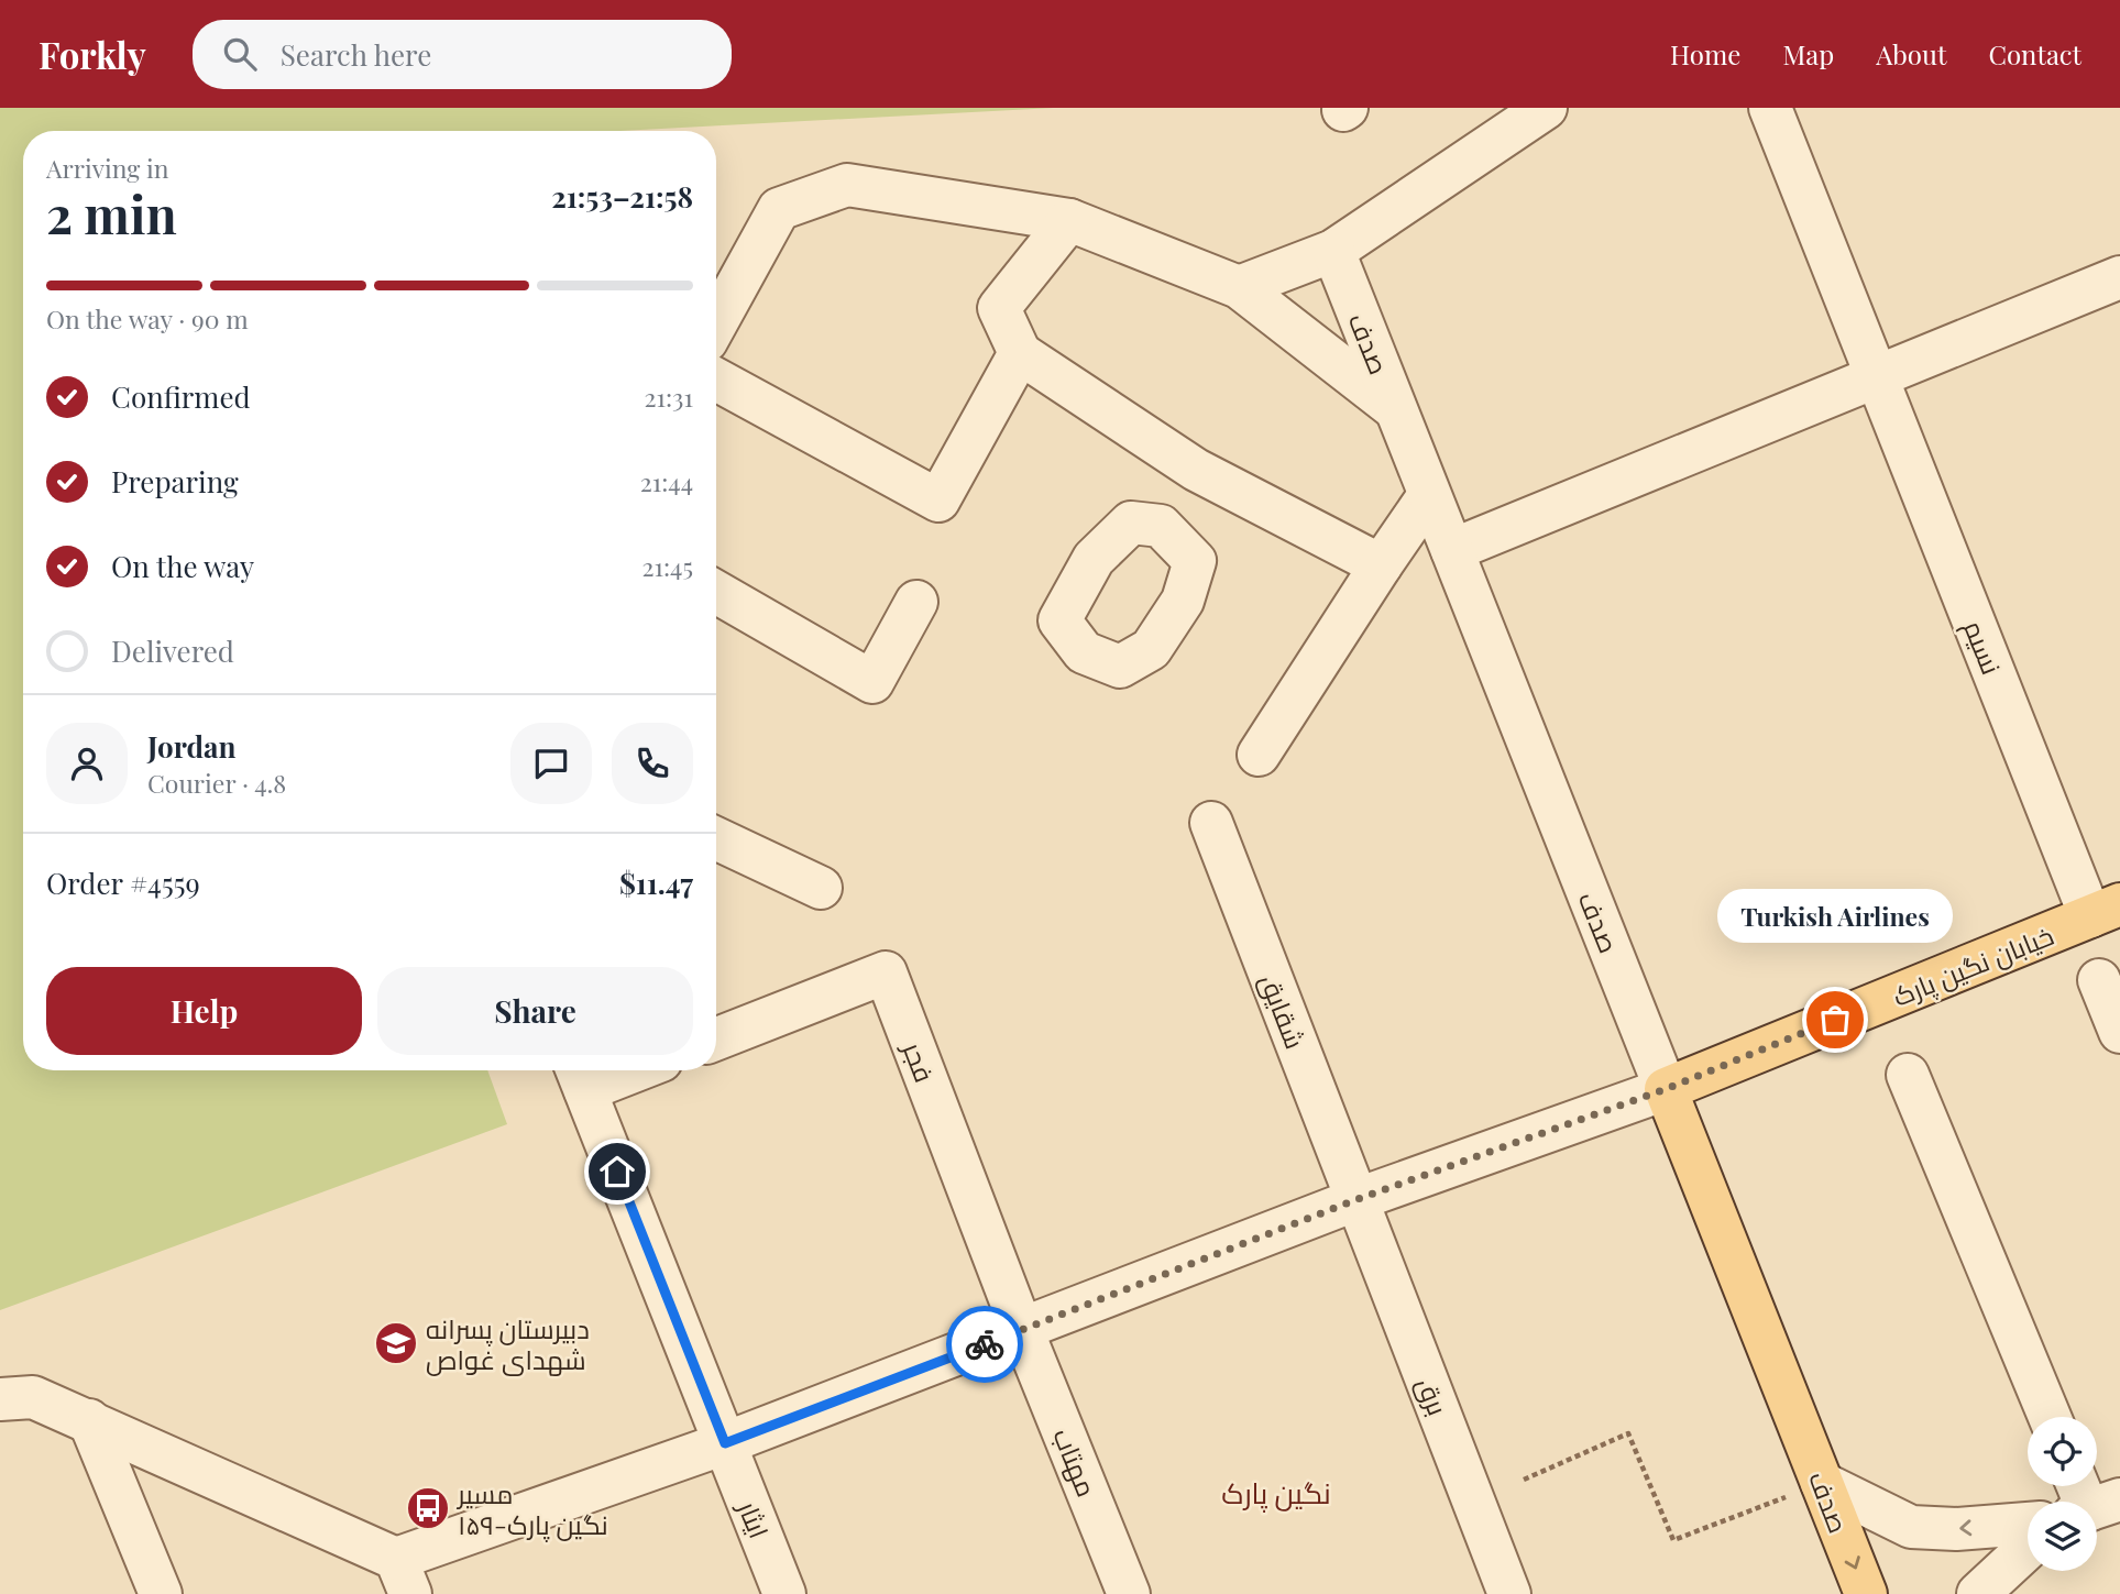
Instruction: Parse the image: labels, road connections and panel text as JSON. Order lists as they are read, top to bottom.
{
  "streets": {
    "main road": ["صدف", "خیابان نگین پارک"],
    "street": [
      "نسیم",
      "شقایق",
      "فجر",
      "برق",
      "مهتاب",
      "ایثار"
    ]
  },
  "crossings": [
    ["صدف", "خیابان نگین پارک"],
    ["نسیم", "خیابان نگین پارک"],
    ["خیابان نگین پارک", "شقایق"],
    ["خیابان نگین پارک", "فجر"],
    ["خیابان نگین پارک", "برق"],
    ["خیابان نگین پارک", "مهتاب"],
    ["خیابان نگین پارک", "ایثار"],
    ["شقایق", "برق"],
    ["فجر", "مهتاب"]
  ],
  "districts": ["نگین پارک"],
  "places": {
    "other": ["Turkish Airlines"],
    "school or university": ["دبیرستان پسرانه شهدای غواص"],
    "bus stop": ["مسیر ۱۵۹-نگین پارک"]
  },
  "page": {
    "header": "Forkly",
    "search": "Search here",
    "nav": [
      "Home",
      "Map",
      "About",
      "Contact"
    ],
    "heading": ["2 min", "Arriving in", "21:53–21:58"],
    "panel": [
      "Jordan",
      "Courier · 4.8",
      "Order #4559",
      "$11.47"
    ],
    "bar": "On the way · 90 m",
    "list": [
      ["Confirmed", "21:31"],
      ["Preparing", "21:44"],
      ["On the way", "21:45"],
      "Delivered"
    ],
    "bubble": "Turkish Airlines",
    "buttons": ["Help", "Share"]
  }
}
